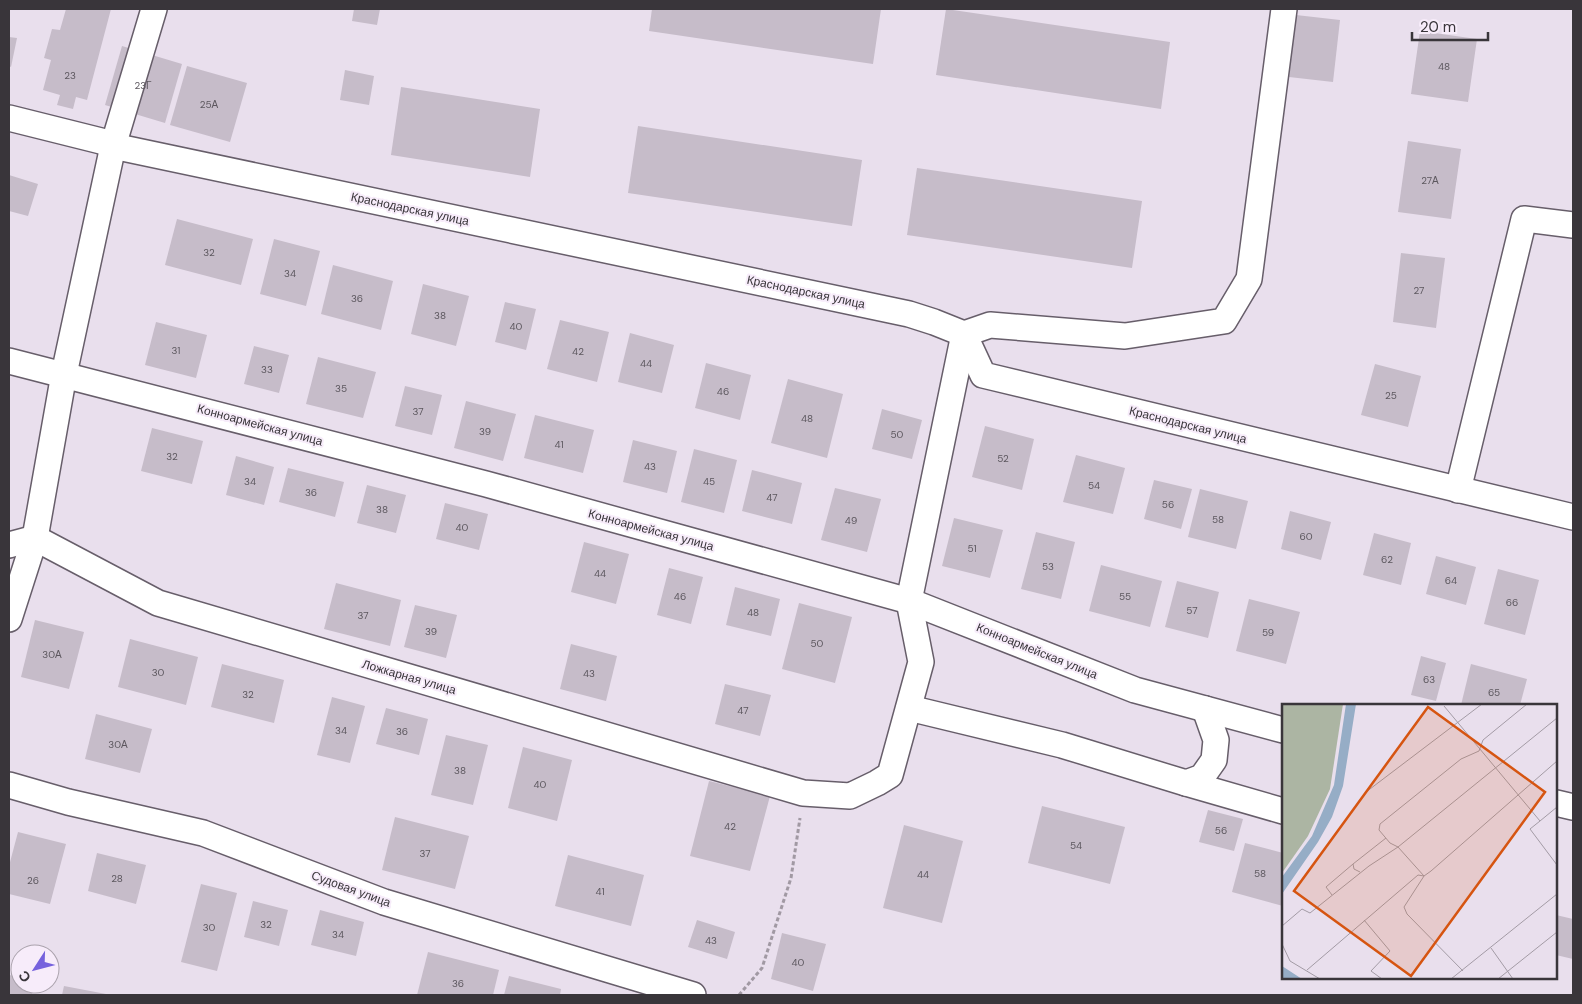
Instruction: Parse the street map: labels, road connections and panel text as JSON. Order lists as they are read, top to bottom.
{
  "streets": {
    "street": [
      "Краснодарская улица",
      "Конноармейская улица",
      "Ложкарная улица",
      "Судовая улица"
    ]
  },
  "crossings": [
    ["Конноармейская улица", "Ложкарная улица"]
  ],
  "house_numbers": [
    "48",
    "23",
    "23Г",
    "25А",
    "27А",
    "32",
    "34",
    "27",
    "36",
    "38",
    "40",
    "31",
    "42",
    "44",
    "33",
    "35",
    "46",
    "25",
    "37",
    "48",
    "39",
    "50",
    "41",
    "32",
    "52",
    "43",
    "34",
    "45",
    "54",
    "36",
    "47",
    "56",
    "38",
    "58",
    "49",
    "40",
    "60",
    "51",
    "62",
    "53",
    "44",
    "64",
    "46",
    "55",
    "66",
    "57",
    "48",
    "37",
    "39",
    "59",
    "50",
    "30А",
    "30",
    "43",
    "63",
    "65",
    "32",
    "47",
    "34",
    "36",
    "30А",
    "38",
    "40",
    "42",
    "56",
    "54",
    "37",
    "58",
    "44",
    "28",
    "26",
    "41",
    "32",
    "30",
    "34",
    "43",
    "40",
    "36"
  ],
  "scale_bar": "20 m",
  "north": "bottom left"
}
